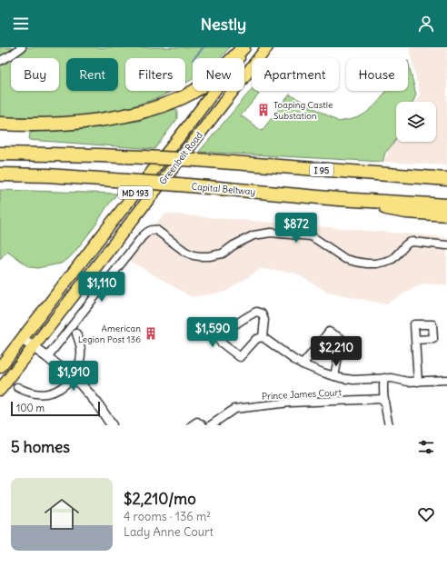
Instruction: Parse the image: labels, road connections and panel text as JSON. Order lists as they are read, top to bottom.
{
  "streets": {
    "highway": ["I 95", "Capital Beltway"],
    "main road": ["Greenbelt Road", "MD 193"],
    "street": ["Prince James Court"]
  },
  "places": {
    "building": ["Toaping Castle Substation", "American Legion Post 136"]
  },
  "scale_bar": "100 m",
  "page": {
    "header": "Nestly",
    "chip": [
      "Buy",
      "Rent",
      "Filters",
      "New",
      "Apartment",
      "House"
    ],
    "price": [
      "$872",
      "$1,110",
      "$1,590",
      "$2,210",
      "$1,910"
    ],
    "scale": "100 m",
    "heading": "5 homes",
    "list": [
      {
        "name": "$2,210/mo",
        "note": "4 rooms · 136 m² · Lady Anne Court"
      }
    ]
  }
}
